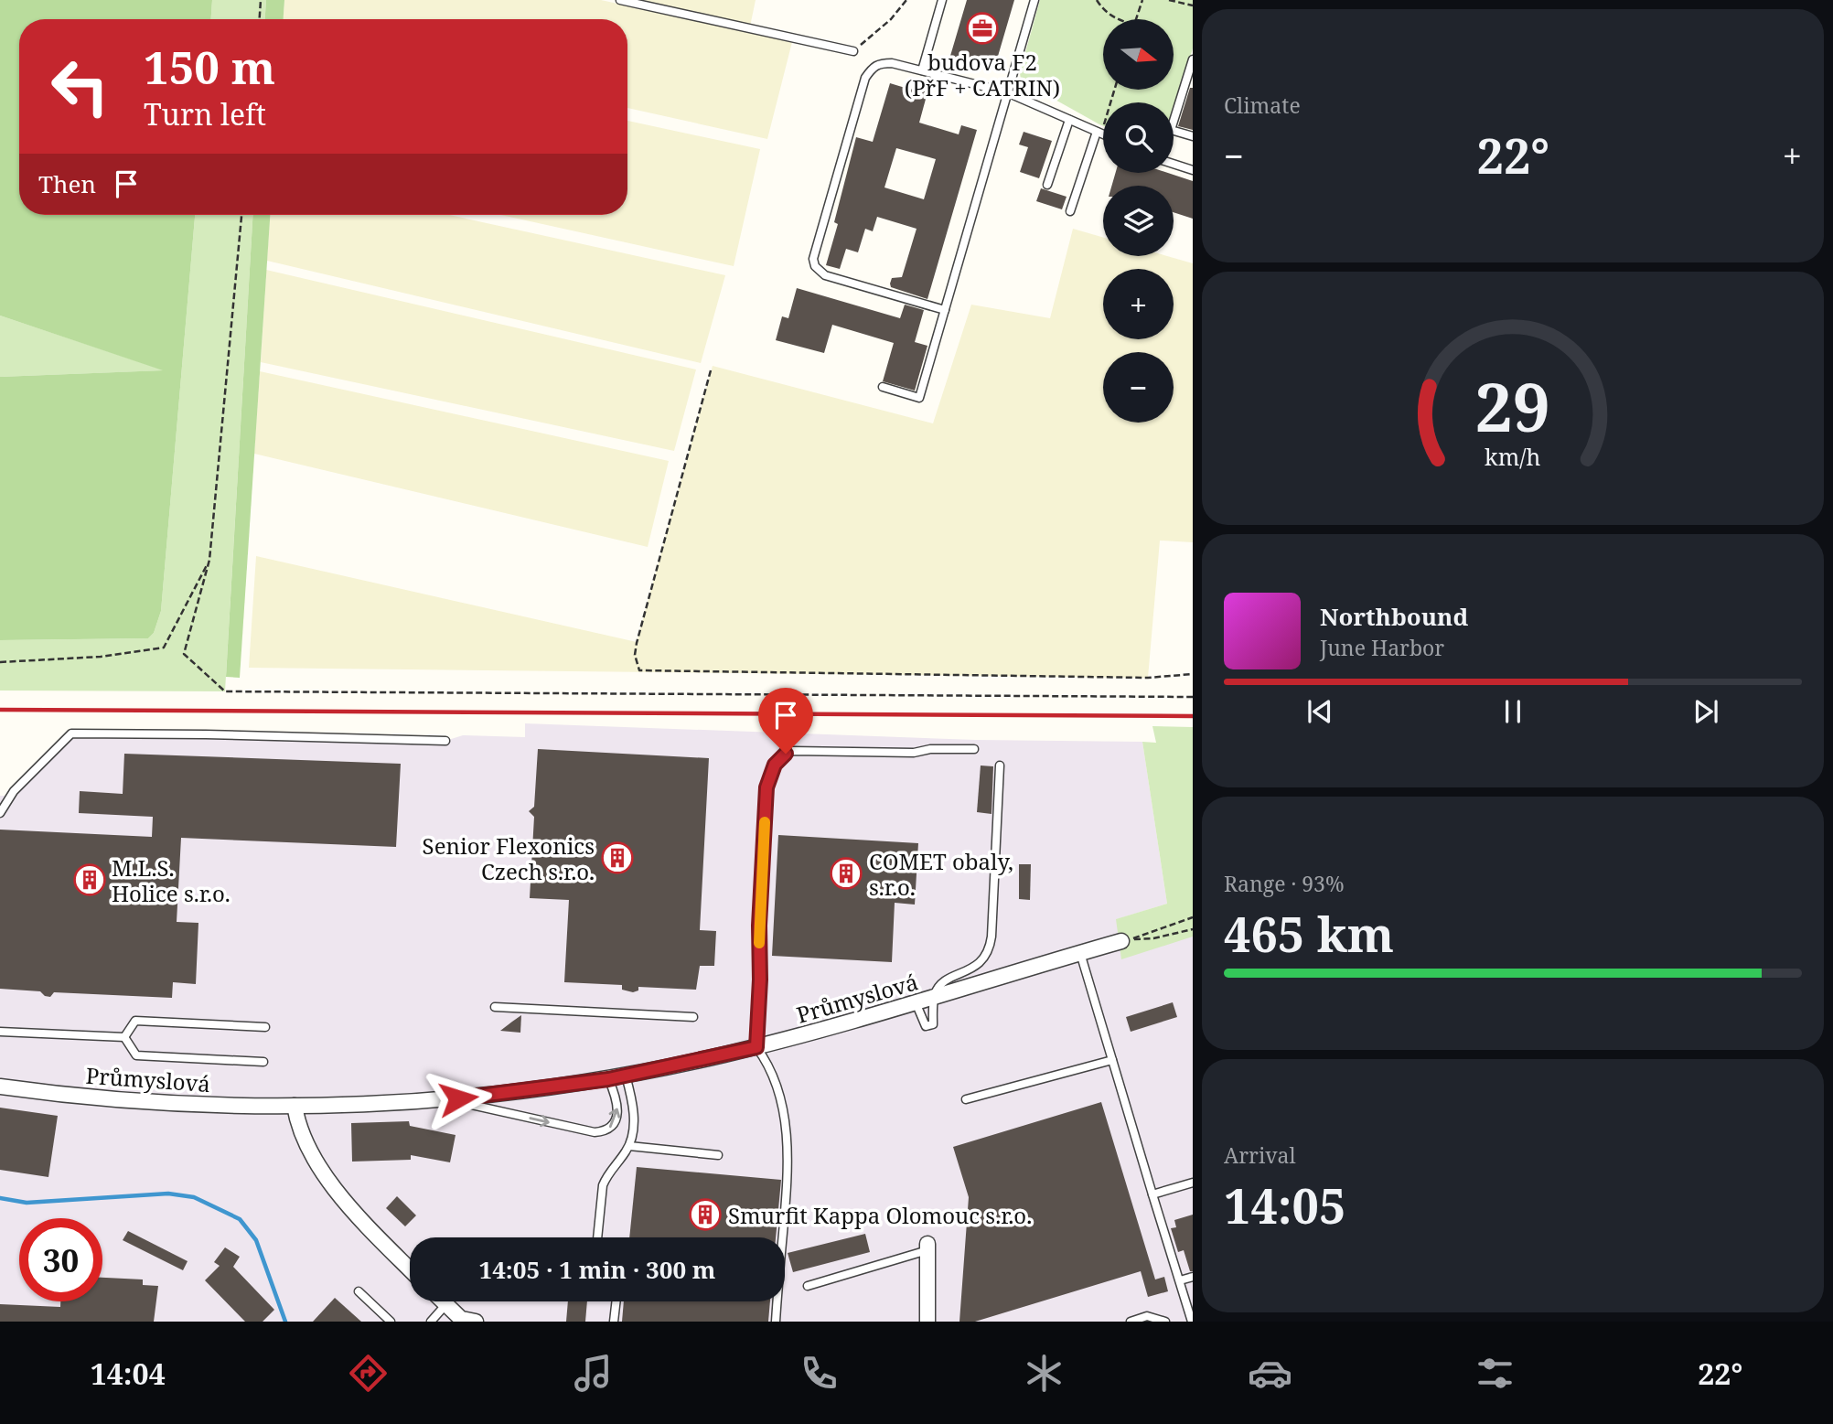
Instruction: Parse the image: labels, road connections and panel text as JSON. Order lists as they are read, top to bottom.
{
  "streets": {
    "street": ["Průmyslová"]
  },
  "places": {
    "office": ["budova F2 (PřF + CATRIN)"],
    "building": [
      "Senior Flexonics Czech s.r.o.",
      "COMET obaly, s.r.o.",
      "M.L.S. Holice s.r.o.",
      "Smurfit Kappa Olomouc s.r.o."
    ]
  },
  "north": "right",
  "page": {
    "tile": [
      "Climate",
      ["Range · 93%", "465 km"],
      ["Arrival", "14:05"]
    ],
    "map_buttons": ["+", "−"],
    "turn": ["150 m", "Turn left"],
    "heat": ["−", "22°", "+"],
    "then": "Then",
    "song": ["Northbound", "June Harbor"],
    "limit": "30",
    "trip": "14:05 · 1 min · 300 m",
    "tabs": ["14:04", "22°"],
    "gauge": ["29", "km/h"]
  }
}
